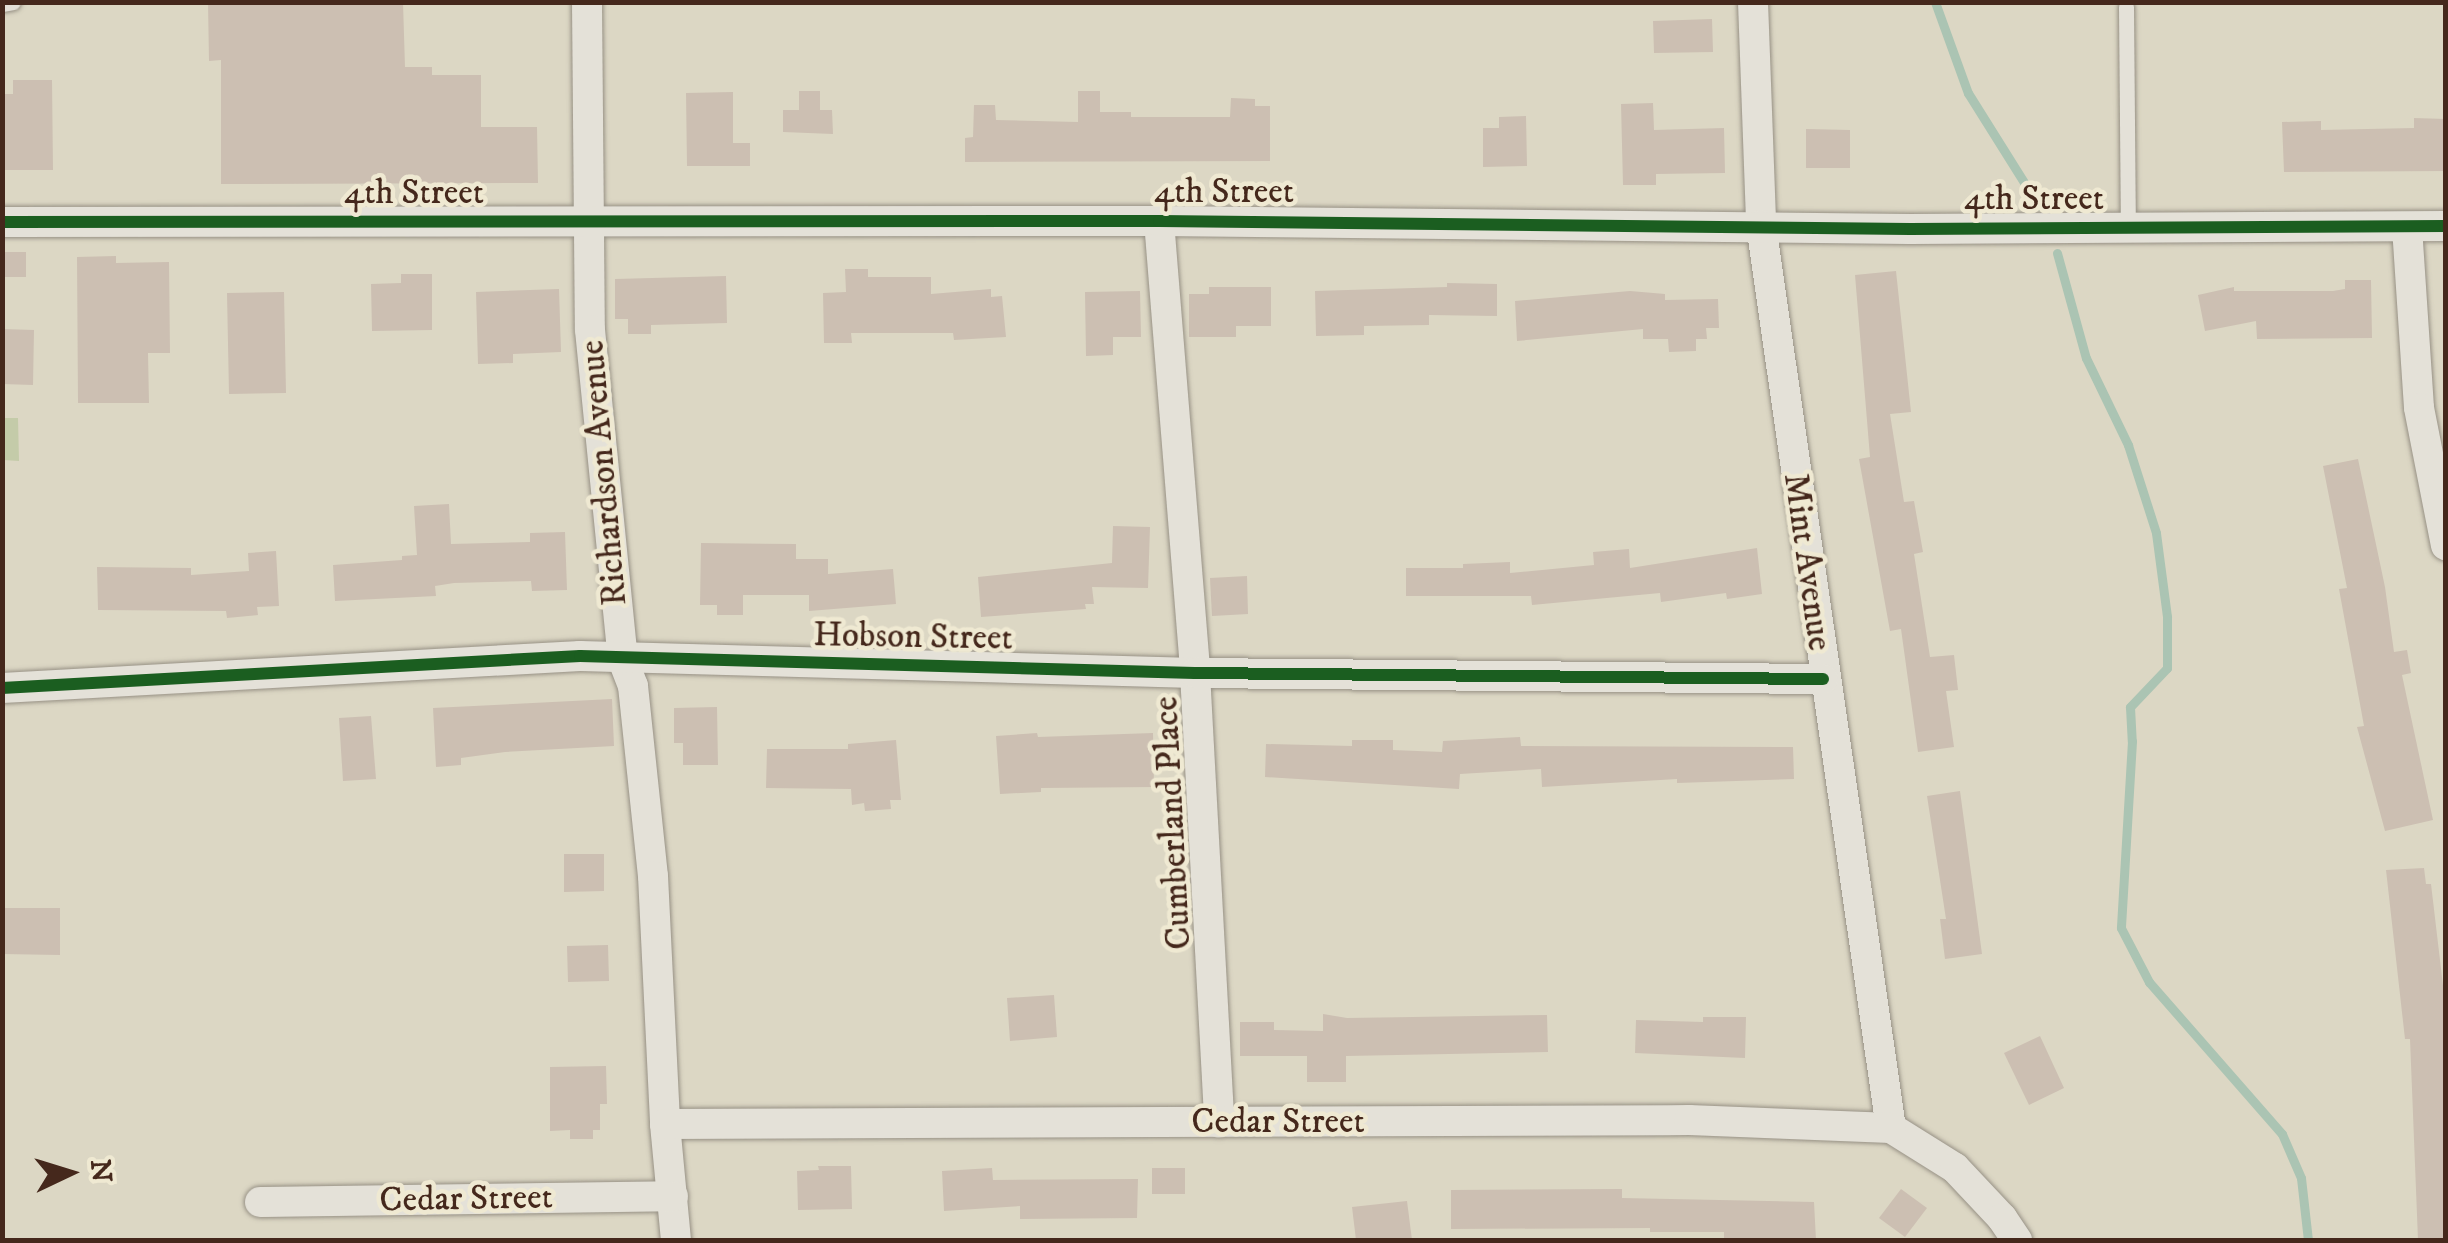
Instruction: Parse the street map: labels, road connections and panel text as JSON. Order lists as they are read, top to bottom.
{
  "streets": {
    "street": [
      "4th Street",
      "Richardson Avenue",
      "Mint Avenue",
      "Hobson Street",
      "Cumberland Place",
      "Cedar Street"
    ]
  },
  "crossings": [
    ["4th Street", "Richardson Avenue"],
    ["4th Street", "Mint Avenue"],
    ["4th Street", "Cumberland Place"],
    ["Richardson Avenue", "Hobson Street"],
    ["Richardson Avenue", "Cedar Street"],
    ["Mint Avenue", "Hobson Street"],
    ["Mint Avenue", "Cedar Street"],
    ["Hobson Street", "Cumberland Place"],
    ["Cumberland Place", "Cedar Street"]
  ],
  "north": "right"
}
